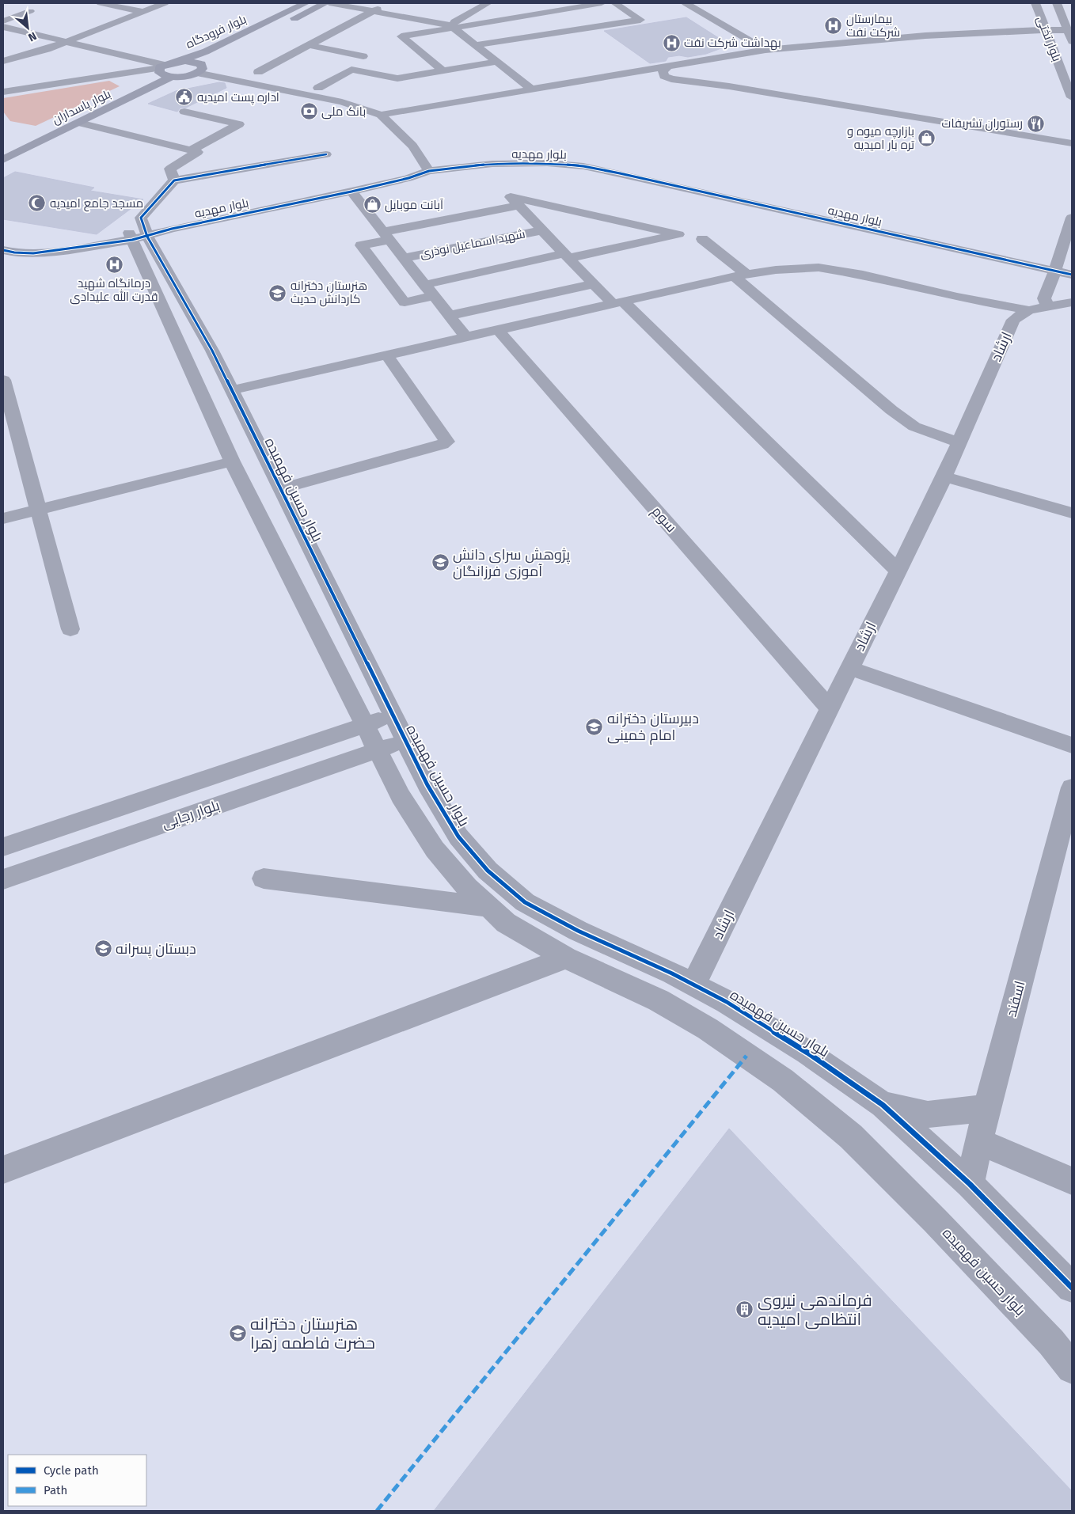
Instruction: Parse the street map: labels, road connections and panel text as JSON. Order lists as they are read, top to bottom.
{
  "streets": {
    "main road": ["بلوار فرودگاه", "بلوار پاسداران"],
    "street": [
      "بلوار تختی",
      "بلوار مهدیه",
      "شهید اسماعیل نوذری",
      "ارشاد",
      "بلوار حسین فهمیده",
      "سوم",
      "بلوار رجایی",
      "اسفند"
    ]
  },
  "crossings": [
    ["بلوار فرودگاه", "بلوار پاسداران"],
    ["بلوار مهدیه", "بلوار حسین فهمیده"],
    ["ارشاد", "بلوار حسین فهمیده"],
    ["ارشاد", "سوم"],
    ["بلوار حسین فهمیده", "بلوار رجایی"],
    ["بلوار حسین فهمیده", "اسفند"]
  ],
  "places": {
    "hospital": ["بیمارستان شرکت نفت", "بهداشت شرکت نفت", "درمانگاه شهید قدرت الله علیدادی"],
    "public building": ["اداره پست امیدیه"],
    "bank": ["بانک ملی"],
    "restaurant": ["رستوران تشریفات"],
    "shop": ["بازارچه میوه و تره بار امیدیه", "آبانت موبایل"],
    "mosque": ["مسجد جامع امیدیه"],
    "school or university": [
      "هنرستان دخترانه کاردانش حدیث",
      "پژوهش سرای دانش آموزی فرزانگان",
      "دبیرستان دخترانه امام خمینی",
      "دبستان پسرانه",
      "هنرستان دخترانه حضرت فاطمه زهرا"
    ],
    "building": ["فرماندهی نیروی انتظامی امیدیه"]
  },
  "legend": ["Cycle path", "Path"],
  "north": "bottom right"
}
